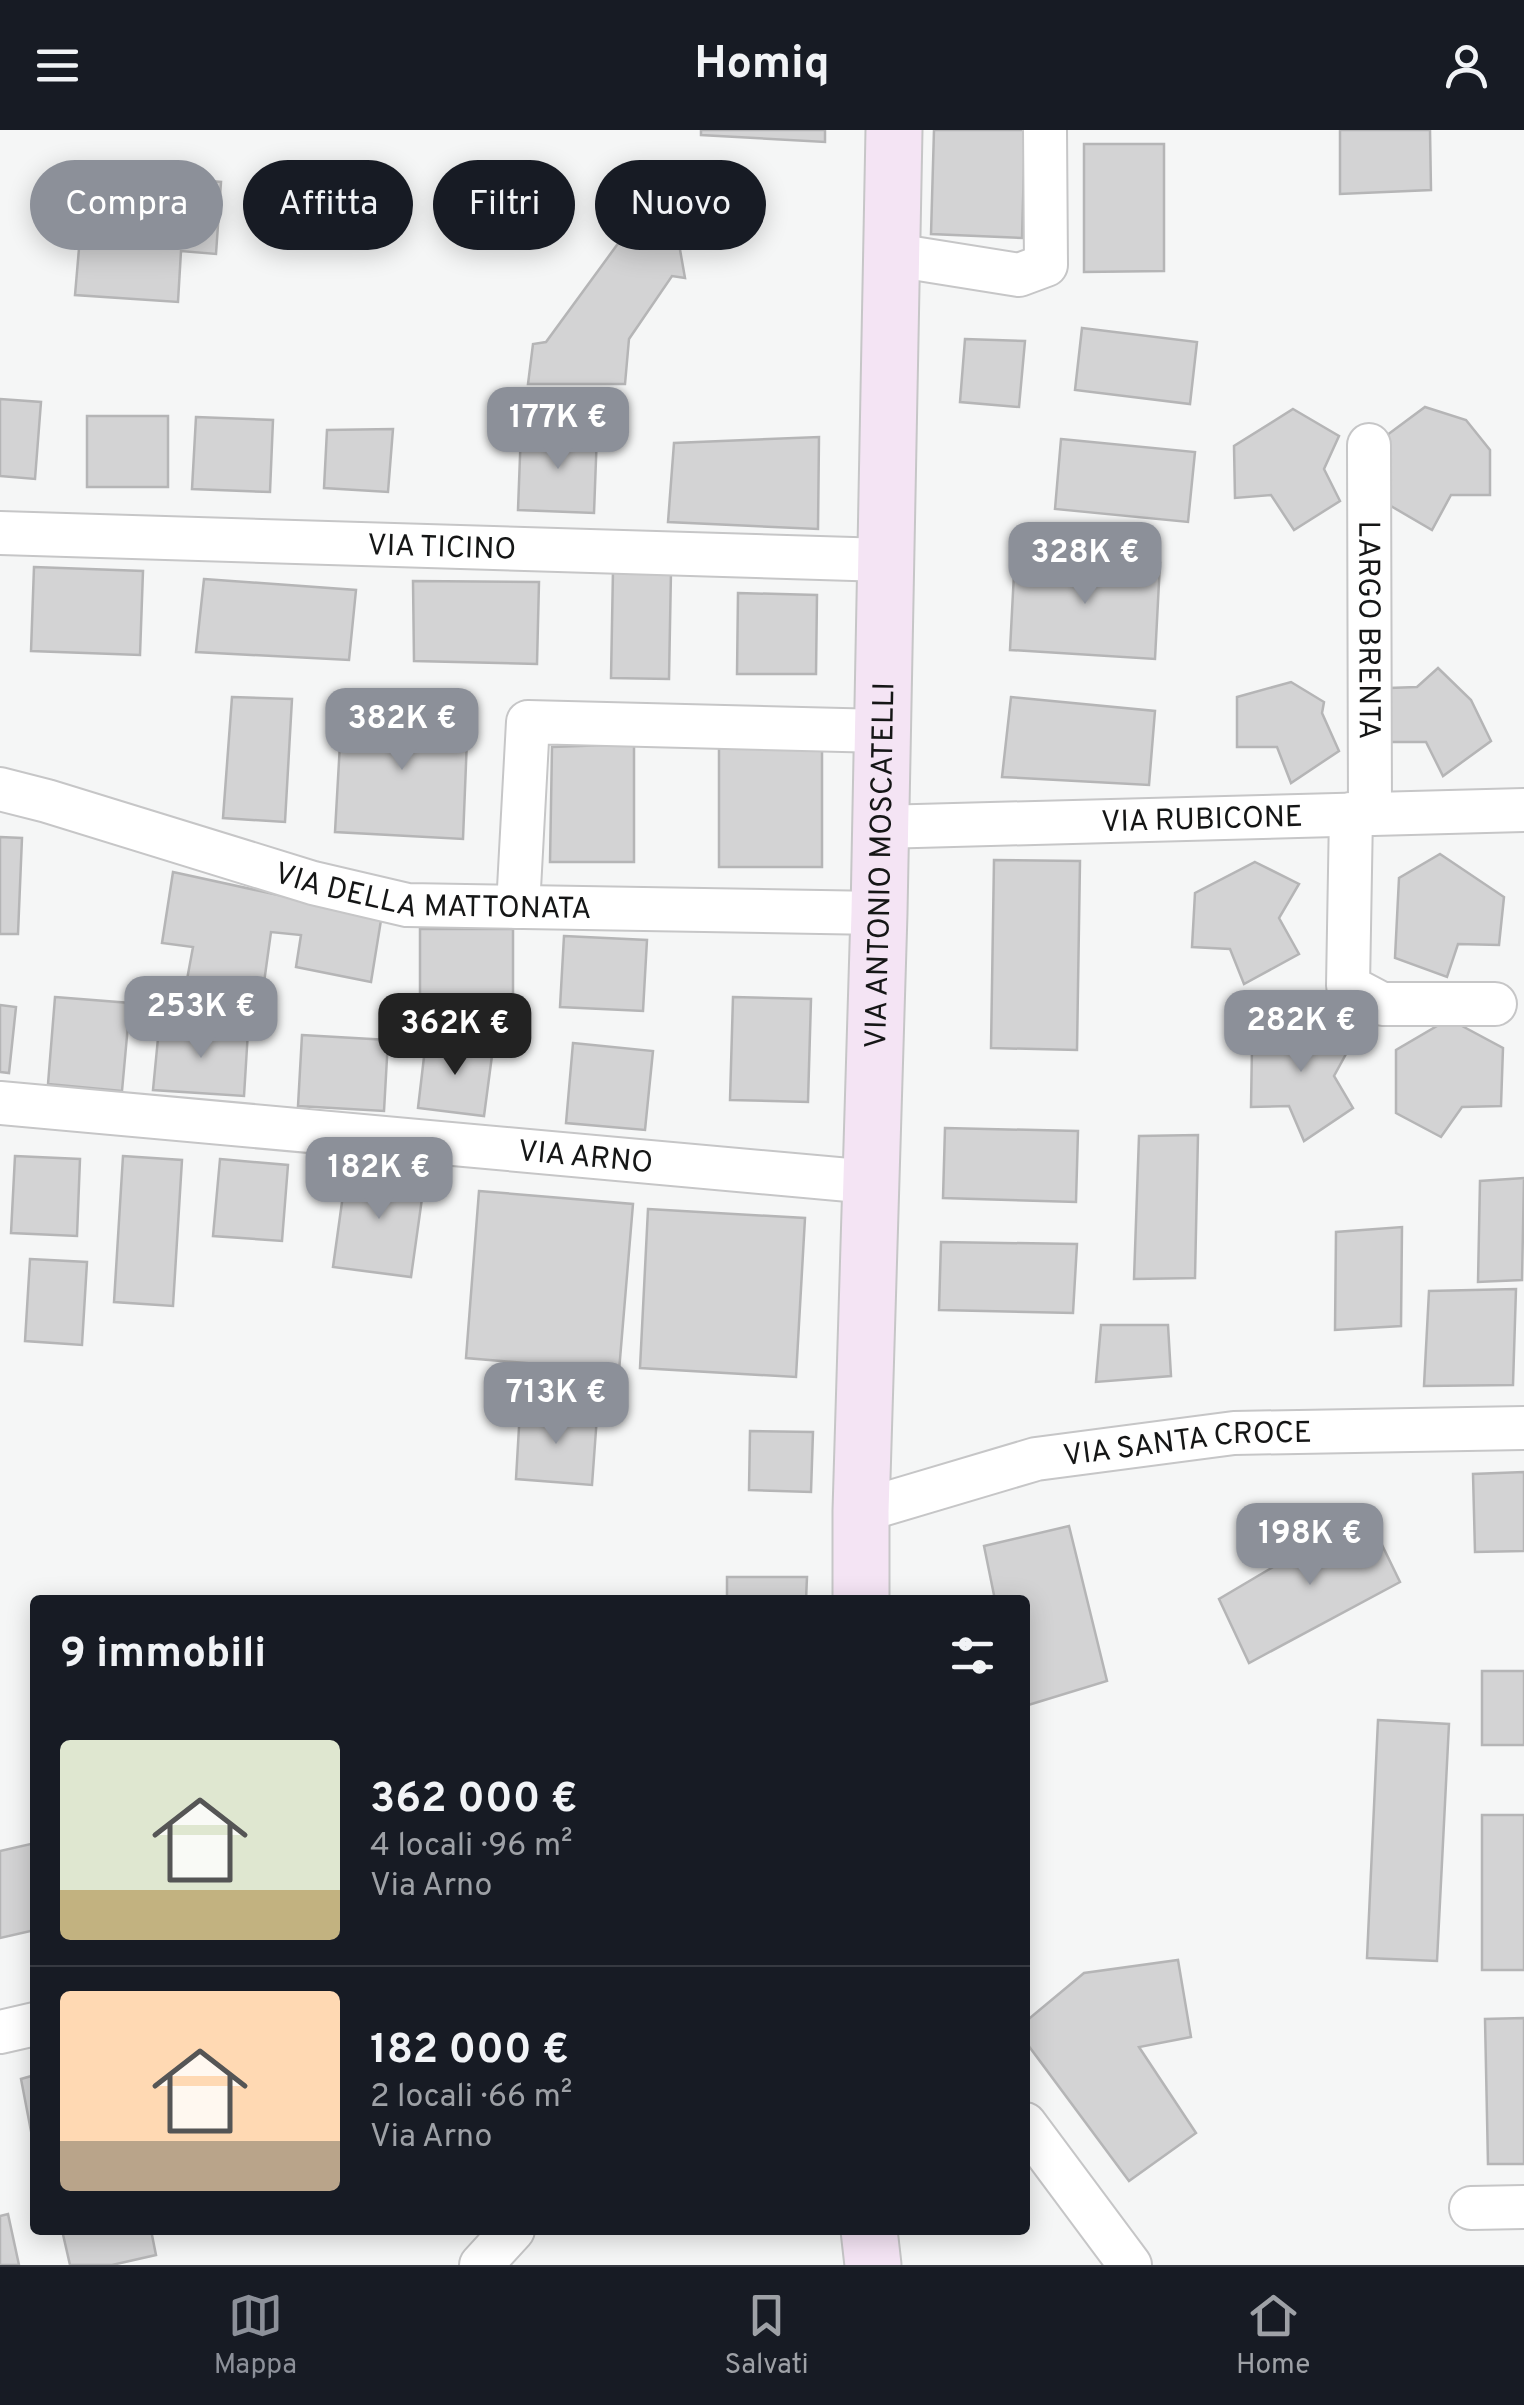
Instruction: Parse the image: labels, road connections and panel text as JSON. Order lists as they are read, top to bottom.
{
  "streets": {
    "street": [
      "VIA TICINO",
      "LARGO BRENTA",
      "VIA RUBICONE",
      "VIA ANTONIO MOSCATELLI",
      "VIA DELLA MATTONATA",
      "VIA ARNO",
      "VIA SANTA CROCE"
    ]
  },
  "crossings": [
    ["VIA TICINO", "VIA ANTONIO MOSCATELLI"],
    ["LARGO BRENTA", "VIA RUBICONE"],
    ["VIA RUBICONE", "VIA ANTONIO MOSCATELLI"],
    ["VIA ANTONIO MOSCATELLI", "VIA DELLA MATTONATA"],
    ["VIA ANTONIO MOSCATELLI", "VIA ARNO"],
    ["VIA ANTONIO MOSCATELLI", "VIA SANTA CROCE"]
  ],
  "page": {
    "header": "Homiq",
    "chip": [
      "Compra",
      "Affitta",
      "Filtri",
      "Nuovo"
    ],
    "price": [
      "177K €",
      "328K €",
      "382K €",
      "253K €",
      "282K €",
      "362K €",
      "182K €",
      "713K €",
      "198K €"
    ],
    "heading": "9 immobili",
    "list": [
      {
        "name": "362 000 €",
        "note": "4 locali · 96 m² · Via Arno"
      },
      {
        "name": "182 000 €",
        "note": "2 locali · 66 m² · Via Arno"
      }
    ],
    "tabs": ["Mappa", "Salvati", "Home"]
  }
}
